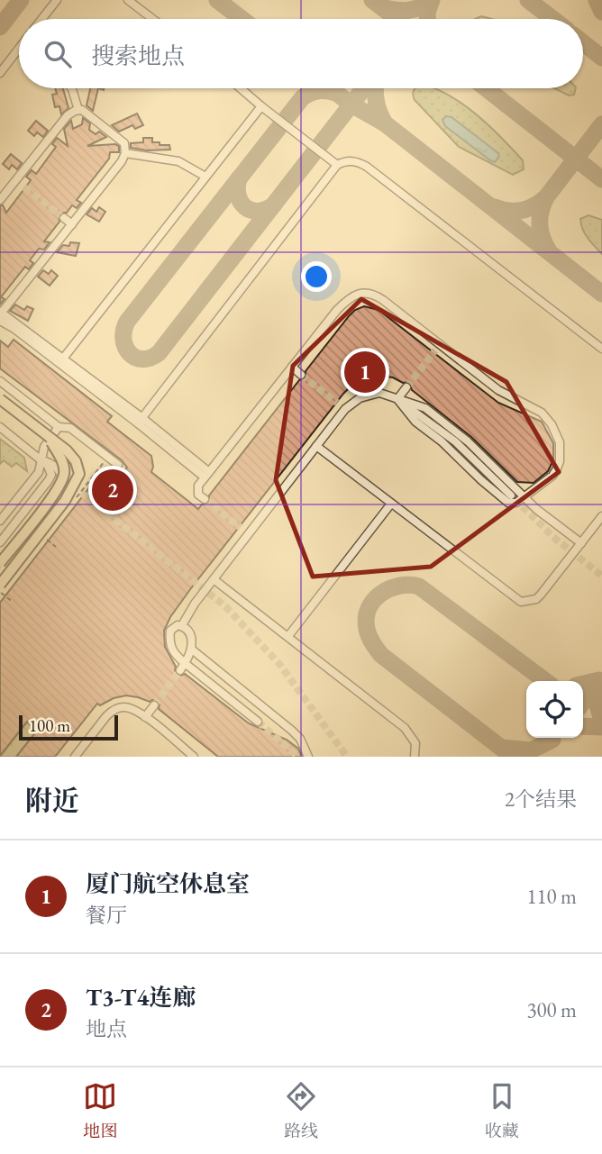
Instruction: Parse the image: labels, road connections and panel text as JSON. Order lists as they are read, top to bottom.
{
  "scale_bar": "100 m",
  "page": {
    "search": "搜索地点",
    "pins": ["1", "2"],
    "scale": "100 m",
    "heading": ["附近", "2个结果"],
    "list": [
      {
        "mark": "1",
        "name": "厦门航空休息室",
        "note": "餐厅",
        "value": "110 m"
      },
      {
        "mark": "2",
        "name": "T3-T4连廊",
        "note": "地点",
        "value": "300 m"
      }
    ],
    "nav": ["地图", "路线", "收藏"]
  }
}
